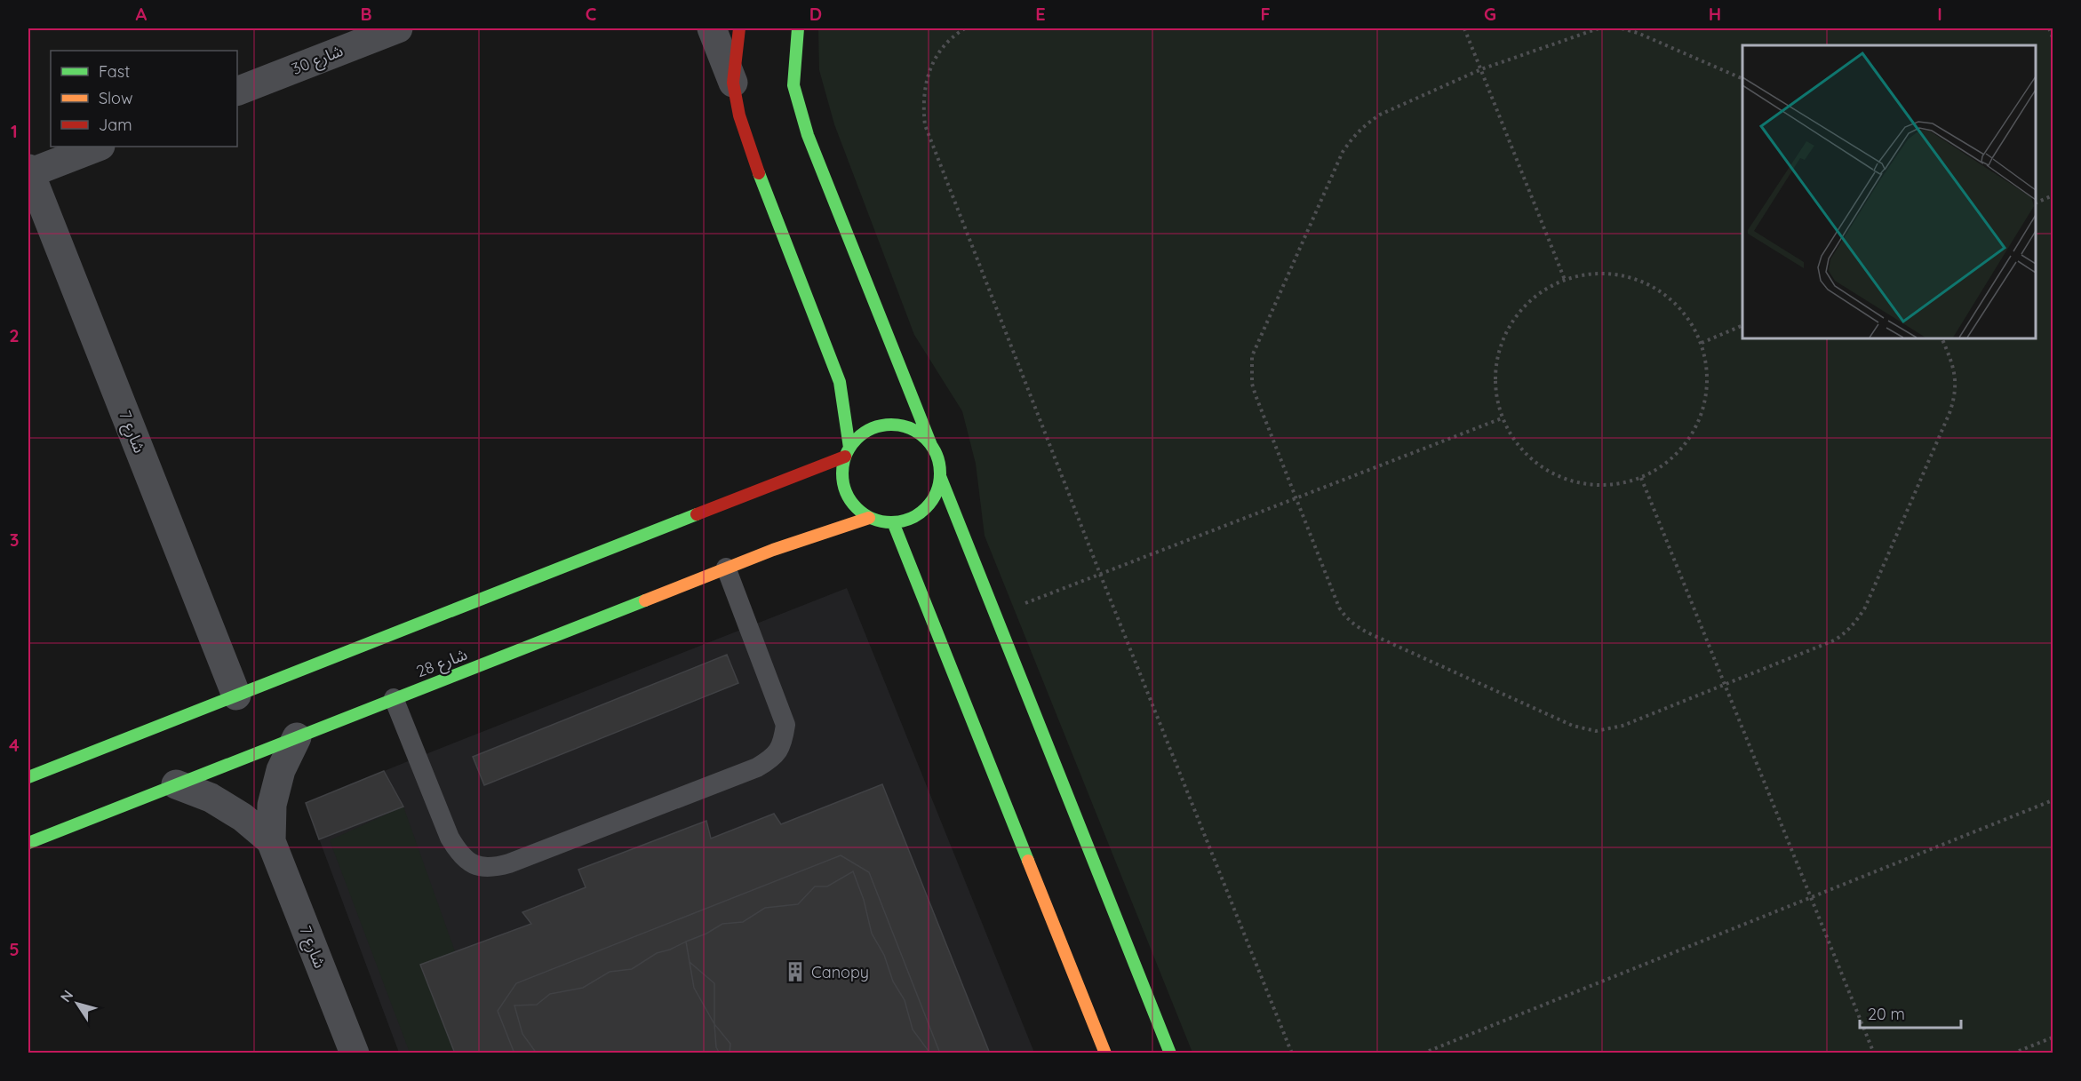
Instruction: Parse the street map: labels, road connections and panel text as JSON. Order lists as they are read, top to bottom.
{
  "streets": {
    "street": ["شارع 30", "شارع 7", "شارع 28"]
  },
  "crossings": [
    ["شارع 7", "شارع 28"]
  ],
  "places": {
    "building": ["Canopy"]
  },
  "legend": ["Fast", "Slow", "Jam"],
  "scale_bar": "20 m",
  "north": "top left",
  "grid": {
    "columns": [
      "A",
      "B",
      "C",
      "D",
      "E",
      "F",
      "G",
      "H",
      "I"
    ],
    "rows": [
      "1",
      "2",
      "3",
      "4",
      "5"
    ]
  }
}
